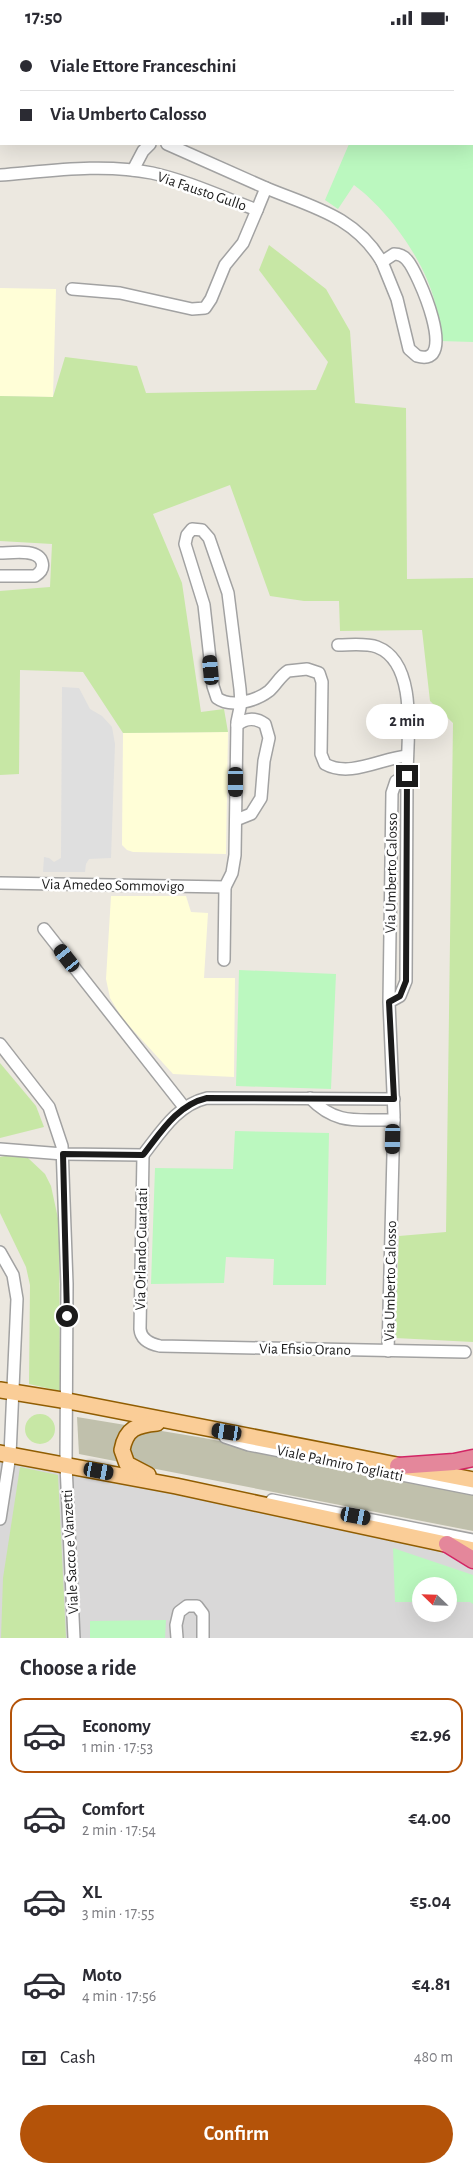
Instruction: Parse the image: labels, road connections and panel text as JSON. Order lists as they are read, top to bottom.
{
  "streets": {
    "main road": ["Viale Palmiro Togliatti"],
    "street": [
      "Via Fausto Gullo",
      "Via Umberto Calosso",
      "Via Amedeo Sommovigo",
      "Via Orlando Guardati",
      "Via Efisio Orano",
      "Viale Sacco e Vanzetti"
    ]
  },
  "crossings": [
    ["Via Umberto Calosso", "Via Efisio Orano"],
    ["Via Orlando Guardati", "Via Efisio Orano"],
    ["Viale Palmiro Togliatti", "Viale Sacco e Vanzetti"]
  ],
  "north": "top left",
  "page": {
    "status": "17:50",
    "banner": ["Viale Ettore Franceschini", "Via Umberto Calosso"],
    "bubble": "2 min",
    "heading": "Choose a ride",
    "list": [
      {
        "name": "Economy",
        "note": "1 min · 17:53",
        "value": "€2.96"
      },
      {
        "name": "Comfort",
        "note": "2 min · 17:54",
        "value": "€4.00"
      },
      {
        "name": "XL",
        "note": "3 min · 17:55",
        "value": "€5.04"
      },
      {
        "name": "Moto",
        "note": "4 min · 17:56",
        "value": "€4.81"
      }
    ],
    "pay": ["Cash", "480 m"],
    "buttons": "Confirm"
  }
}
